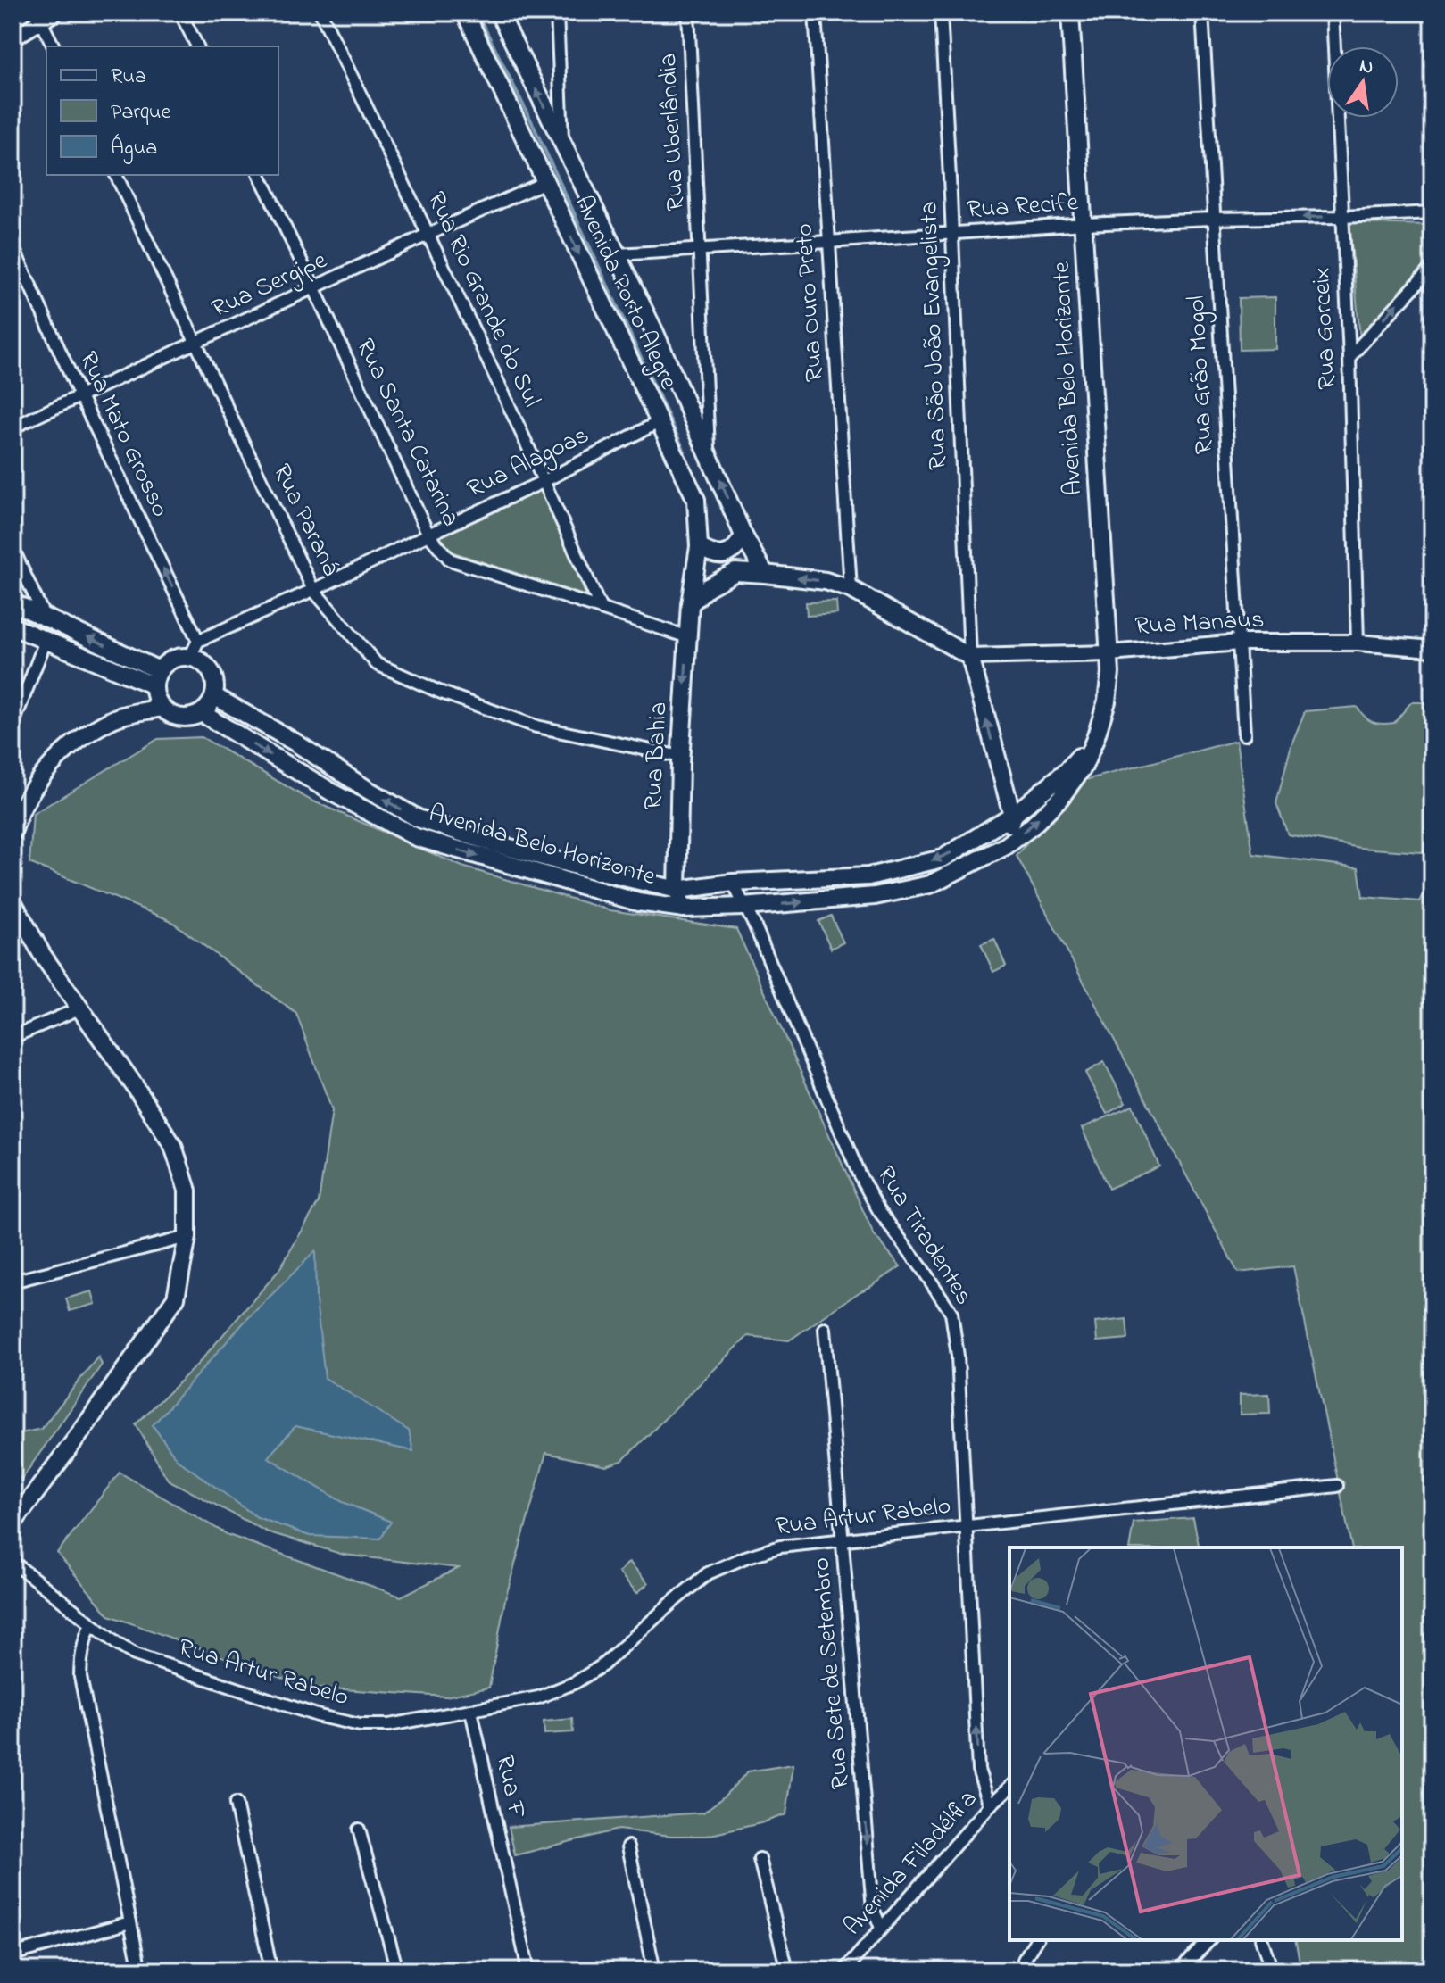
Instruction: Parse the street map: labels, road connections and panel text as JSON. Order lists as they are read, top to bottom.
{
  "streets": {
    "main road": ["Avenida Porto Alegre", "Avenida Belo Horizonte", "Rua Bahia"],
    "street": [
      "Rua Uberlândia",
      "Rua Recife",
      "Rua Sergipe",
      "Rua Rio Grande do Sul",
      "Rua Ouro Preto",
      "Rua Gorceix",
      "Rua São João Evangelista",
      "Rua Grão Mogol",
      "Rua Santa Catarina",
      "Rua Mato Grosso",
      "Rua Alagoas",
      "Rua Paraná",
      "Rua Manaus",
      "Rua Tiradentes",
      "Rua Artur Rabelo",
      "Rua Sete de Setembro",
      "Rua F",
      "Avenida Filadélfia"
    ]
  },
  "crossings": [
    ["Rua Uberlândia", "Rua Recife"],
    ["Rua Uberlândia", "Avenida Porto Alegre"],
    ["Rua Recife", "Avenida Porto Alegre"],
    ["Rua Recife", "Rua Ouro Preto"],
    ["Rua Recife", "Rua Gorceix"],
    ["Rua Recife", "Rua São João Evangelista"],
    ["Rua Recife", "Rua Grão Mogol"],
    ["Rua Recife", "Avenida Belo Horizonte"],
    ["Rua Sergipe", "Avenida Porto Alegre"],
    ["Rua Sergipe", "Rua Rio Grande do Sul"],
    ["Rua Sergipe", "Rua Santa Catarina"],
    ["Rua Sergipe", "Rua Mato Grosso"],
    ["Rua Sergipe", "Rua Paraná"],
    ["Avenida Porto Alegre", "Rua Alagoas"],
    ["Avenida Porto Alegre", "Rua Bahia"],
    ["Rua Rio Grande do Sul", "Rua Santa Catarina"],
    ["Rua Rio Grande do Sul", "Rua Alagoas"],
    ["Rua Gorceix", "Rua Manaus"],
    ["Rua São João Evangelista", "Rua Manaus"],
    ["Rua Grão Mogol", "Rua Manaus"],
    ["Avenida Belo Horizonte", "Rua Manaus"],
    ["Avenida Belo Horizonte", "Rua Bahia"],
    ["Avenida Belo Horizonte", "Rua Tiradentes"],
    ["Rua Santa Catarina", "Rua Alagoas"],
    ["Rua Santa Catarina", "Rua Bahia"],
    ["Rua Mato Grosso", "Rua Alagoas"],
    ["Rua Alagoas", "Rua Paraná"],
    ["Rua Paraná", "Rua Bahia"],
    ["Rua Tiradentes", "Rua Artur Rabelo"],
    ["Rua Tiradentes", "Avenida Filadélfia"],
    ["Rua Artur Rabelo", "Rua Sete de Setembro"],
    ["Rua Artur Rabelo", "Rua F"],
    ["Rua Sete de Setembro", "Avenida Filadélfia"]
  ],
  "one_way": ["Rua Mato Grosso", "Rua Bahia", "Rua Sete de Setembro"],
  "legend": ["Rua", "Parque", "Água"],
  "north": "top"
}
